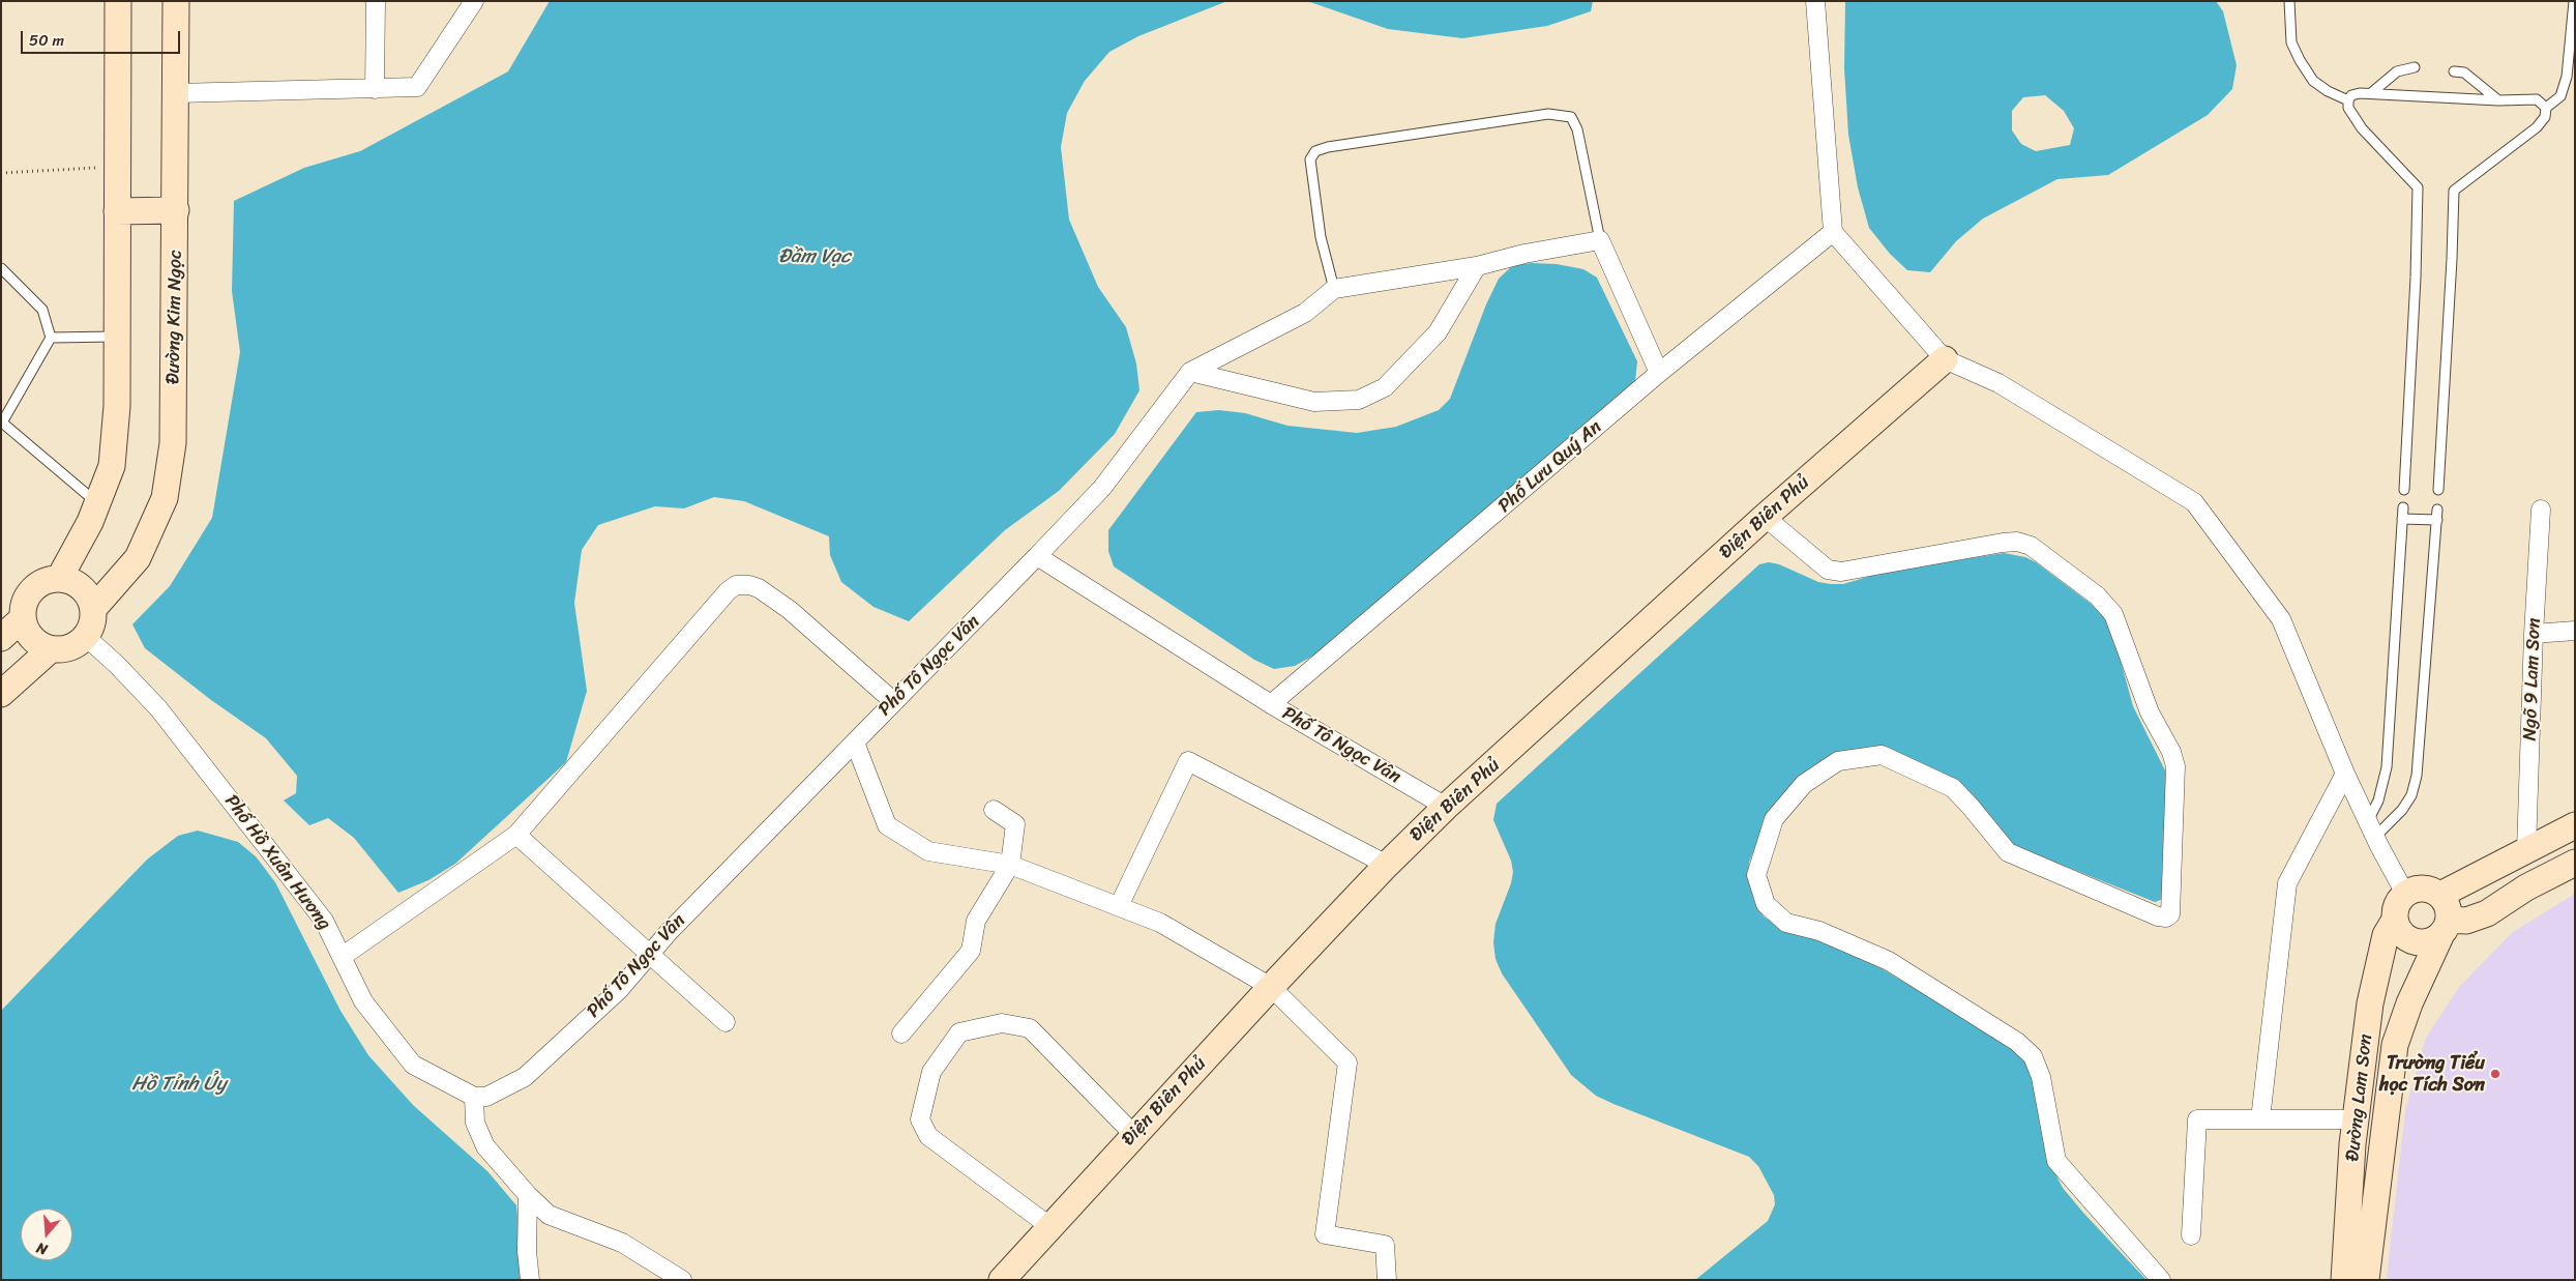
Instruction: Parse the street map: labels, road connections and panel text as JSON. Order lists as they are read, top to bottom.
{
  "streets": {
    "main road": ["Đường Kim Ngọc", "Điện Biên Phủ", "Đường Lam Sơn"],
    "street": [
      "Phố Lưu Quý An",
      "Phố Tô Ngọc Vân",
      "Ngõ 9 Lam Sơn",
      "Phố Hồ Xuân Hương"
    ]
  },
  "crossings": [
    ["Đường Kim Ngọc", "Phố Hồ Xuân Hương"],
    ["Phố Lưu Quý An", "Phố Tô Ngọc Vân"],
    ["Điện Biên Phủ", "Phố Tô Ngọc Vân"],
    ["Phố Tô Ngọc Vân", "Phố Hồ Xuân Hương"]
  ],
  "water": ["Đầm Vạc", "Hồ Tỉnh Ủy"],
  "places": ["Trường Tiểu học Tích Sơn"],
  "scale_bar": "50 m",
  "north": "bottom"
}
